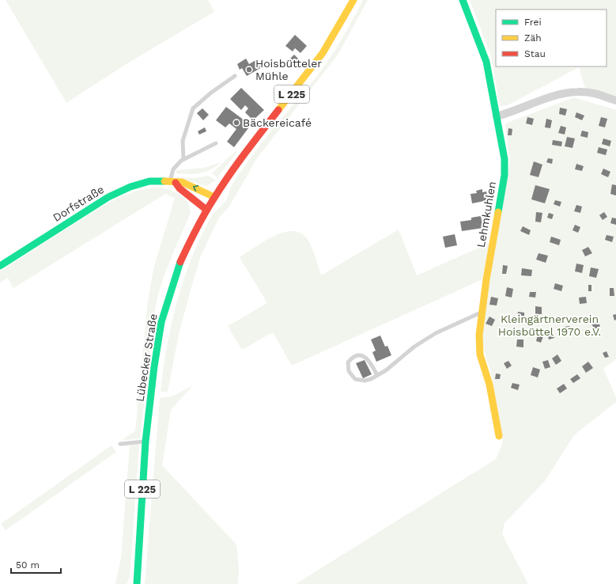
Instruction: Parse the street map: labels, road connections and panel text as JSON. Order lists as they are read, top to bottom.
{
  "streets": {
    "street": [
      "L 225",
      "Dorfstraße",
      "Lehmkuhlen",
      "Lübecker Straße"
    ]
  },
  "crossings": [
    ["Dorfstraße", "Lübecker Straße"]
  ],
  "parks": ["Kleingärtnerverein Hoisbüttel 1970 e.V."],
  "places": ["Hoisbütteler Mühle", "Bäckereicafé"],
  "legend": ["Frei", "Zäh", "Stau"],
  "scale_bar": "50 m"
}
